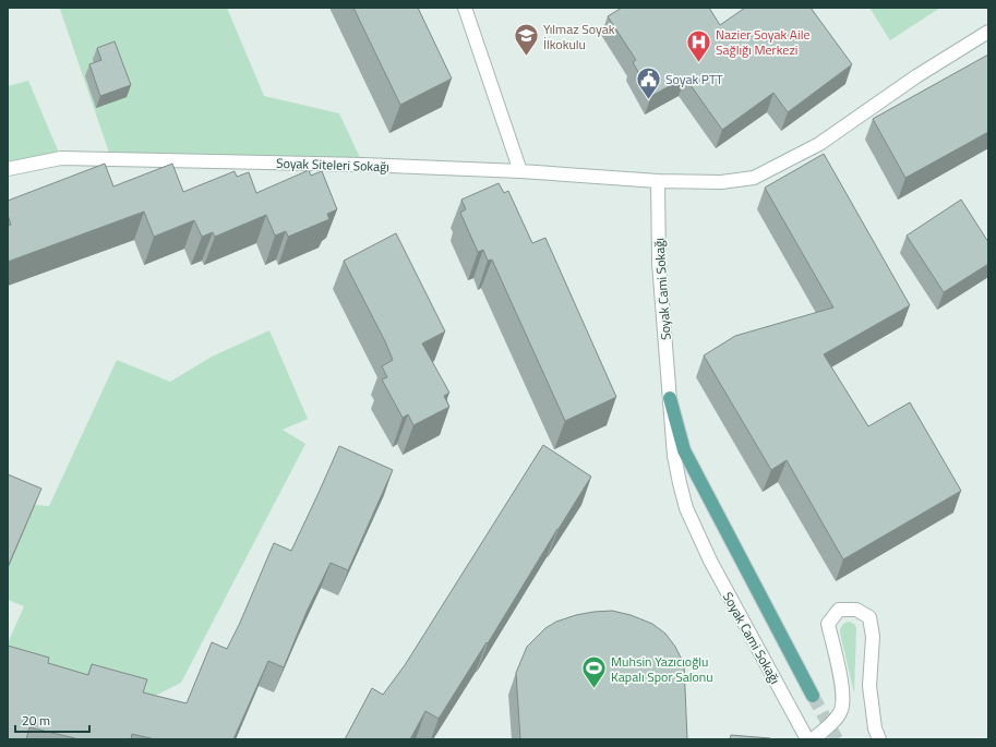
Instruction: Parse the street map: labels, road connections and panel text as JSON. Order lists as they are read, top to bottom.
{
  "streets": {
    "street": ["Soyak Siteleri Sokağı", "Soyak Cami Sokağı"]
  },
  "crossings": [
    ["Soyak Siteleri Sokağı", "Soyak Cami Sokağı"]
  ],
  "places": {
    "school or university": ["Yılmaz Soyak İlkokulu"],
    "hospital": ["Nazier Soyak Aile Sağlığı Merkezi"],
    "public building": ["Soyak PTT"],
    "sports": ["Muhsin Yazıcıoğlu Kapalı Spor Salonu"]
  },
  "scale_bar": "20 m"
}
